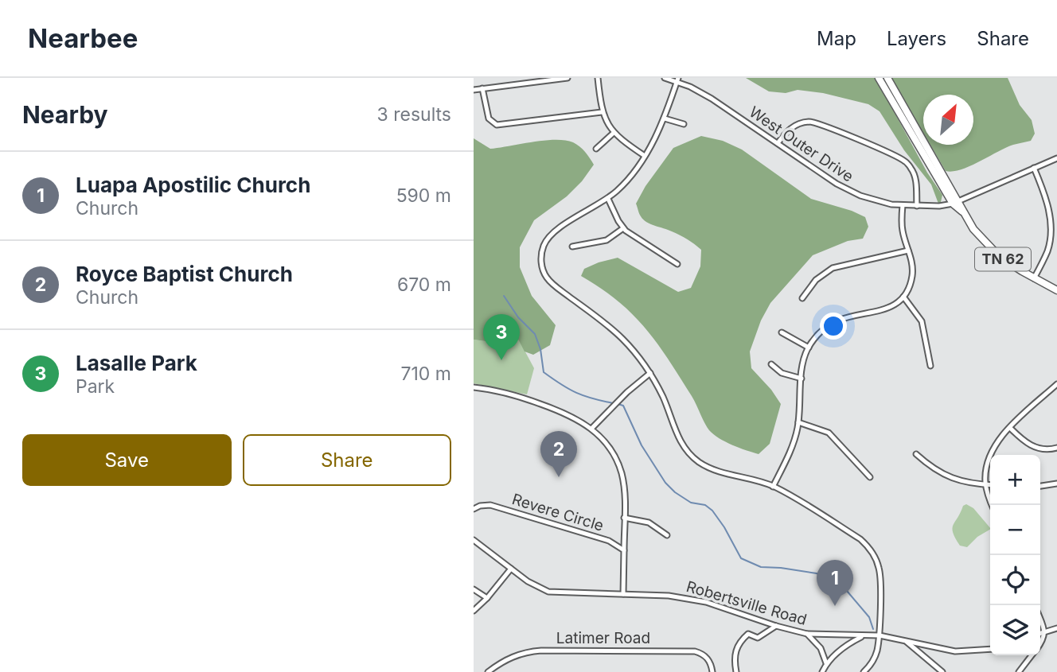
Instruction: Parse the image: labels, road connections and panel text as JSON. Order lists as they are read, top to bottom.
{
  "streets": {
    "highway": ["TN 62"],
    "street": [
      "West Outer Drive",
      "Revere Circle",
      "Robertsville Road",
      "Latimer Road"
    ]
  },
  "crossings": [
    ["West Outer Drive", "TN 62"]
  ],
  "north": "top right",
  "page": {
    "header": "Nearbee",
    "nav": ["Map", "Layers", "Share"],
    "heading": ["Nearby", "3 results"],
    "list": [
      {
        "mark": "1",
        "name": "Luapa Apostilic Church",
        "note": "Church",
        "value": "590 m"
      },
      {
        "mark": "2",
        "name": "Royce Baptist Church",
        "note": "Church",
        "value": "670 m"
      },
      {
        "mark": "3",
        "name": "Lasalle Park",
        "note": "Park",
        "value": "710 m"
      }
    ],
    "pins": ["3", "2", "1"],
    "buttons": ["Save", "Share"],
    "map_buttons": ["+", "−"]
  }
}
